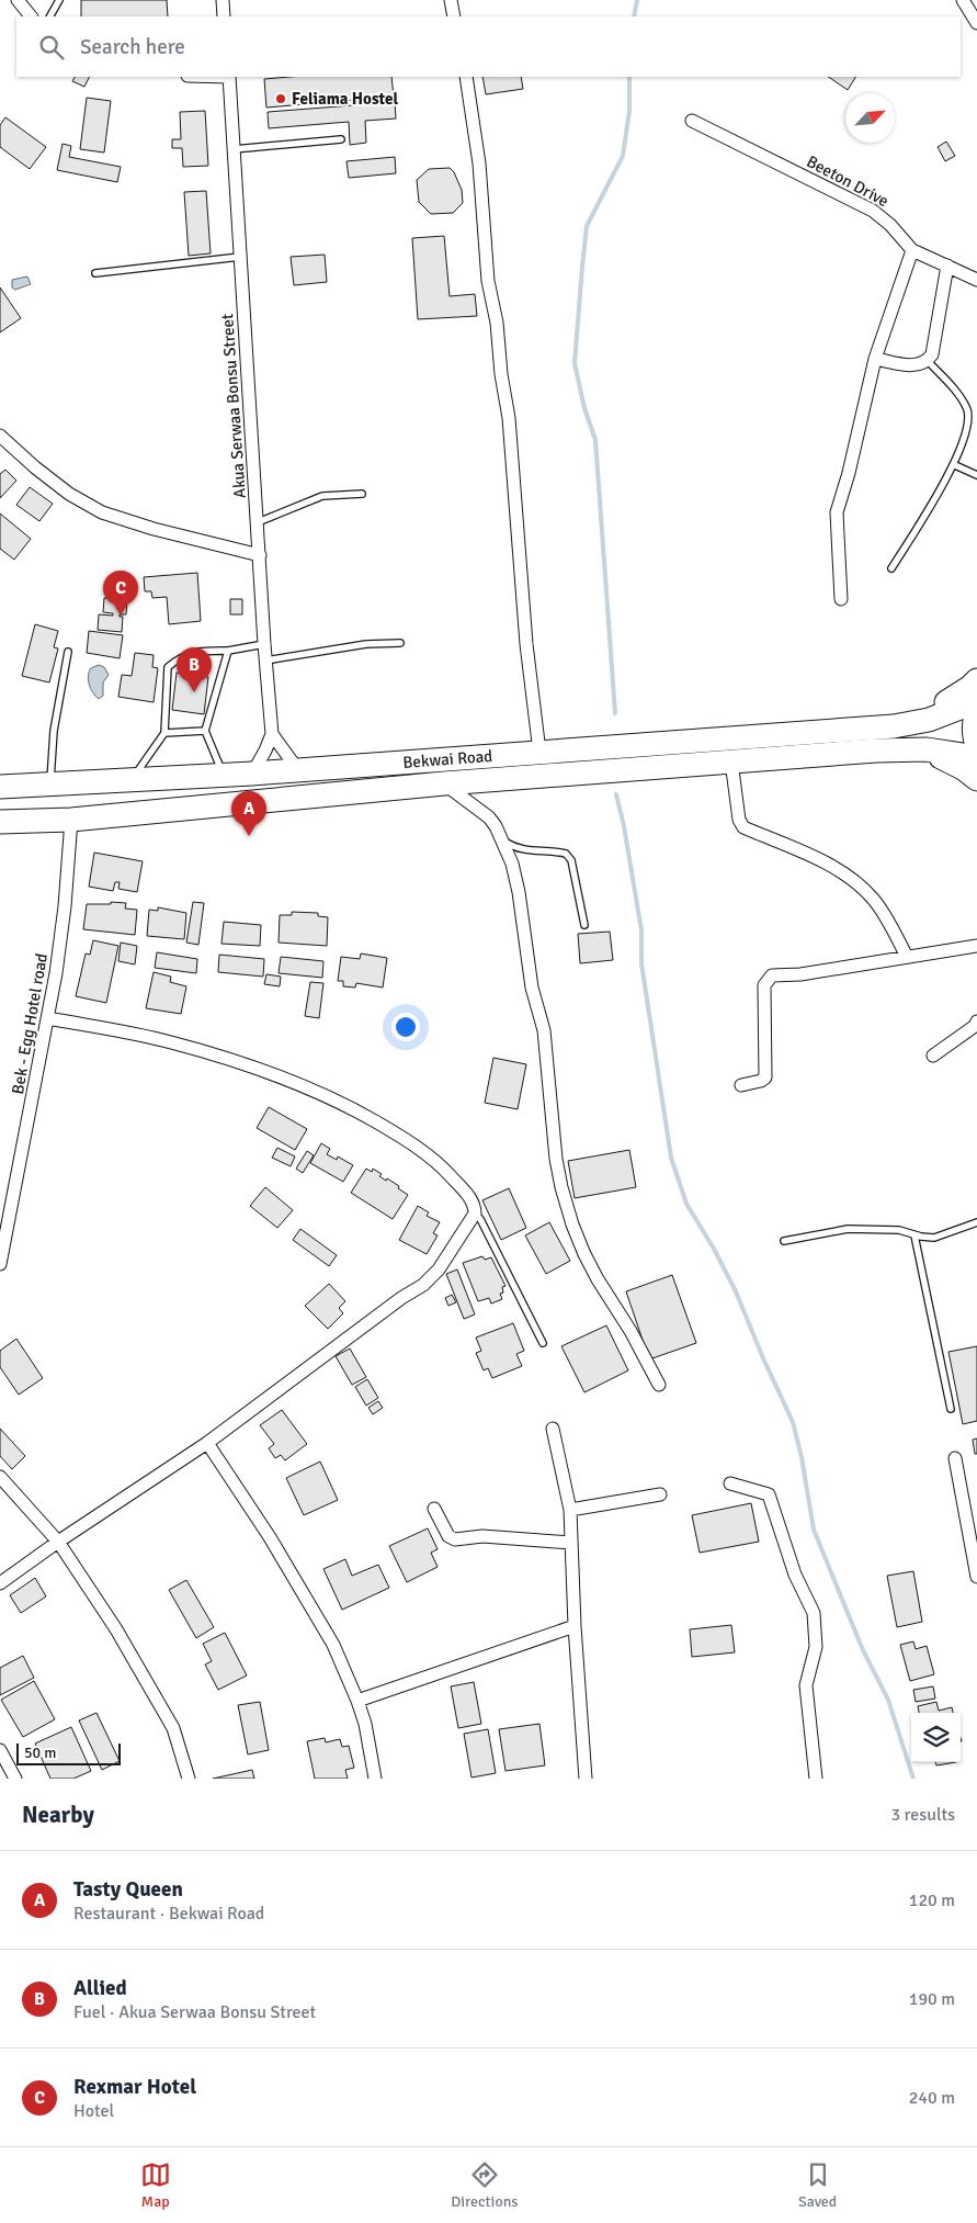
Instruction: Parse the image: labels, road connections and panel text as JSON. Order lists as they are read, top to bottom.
{
  "streets": {
    "highway": ["Bekwai Road"],
    "street": ["Beeton Drive", "Akua Serwaa Bonsu Street", "Bek - Egg Hotel road"]
  },
  "crossings": [
    ["Bekwai Road", "Bek - Egg Hotel road"]
  ],
  "places": ["Feliama Hostel"],
  "scale_bar": "50 m",
  "north": "top right",
  "page": {
    "search": "Search here",
    "pins": ["C", "B", "A"],
    "scale": "50 m",
    "heading": ["Nearby", "3 results"],
    "list": [
      {
        "mark": "A",
        "name": "Tasty Queen",
        "note": "Restaurant · Bekwai Road",
        "value": "120 m"
      },
      {
        "mark": "B",
        "name": "Allied",
        "note": "Fuel · Akua Serwaa Bonsu Street",
        "value": "190 m"
      },
      {
        "mark": "C",
        "name": "Rexmar Hotel",
        "note": "Hotel",
        "value": "240 m"
      }
    ],
    "nav": ["Map", "Directions", "Saved"]
  }
}
